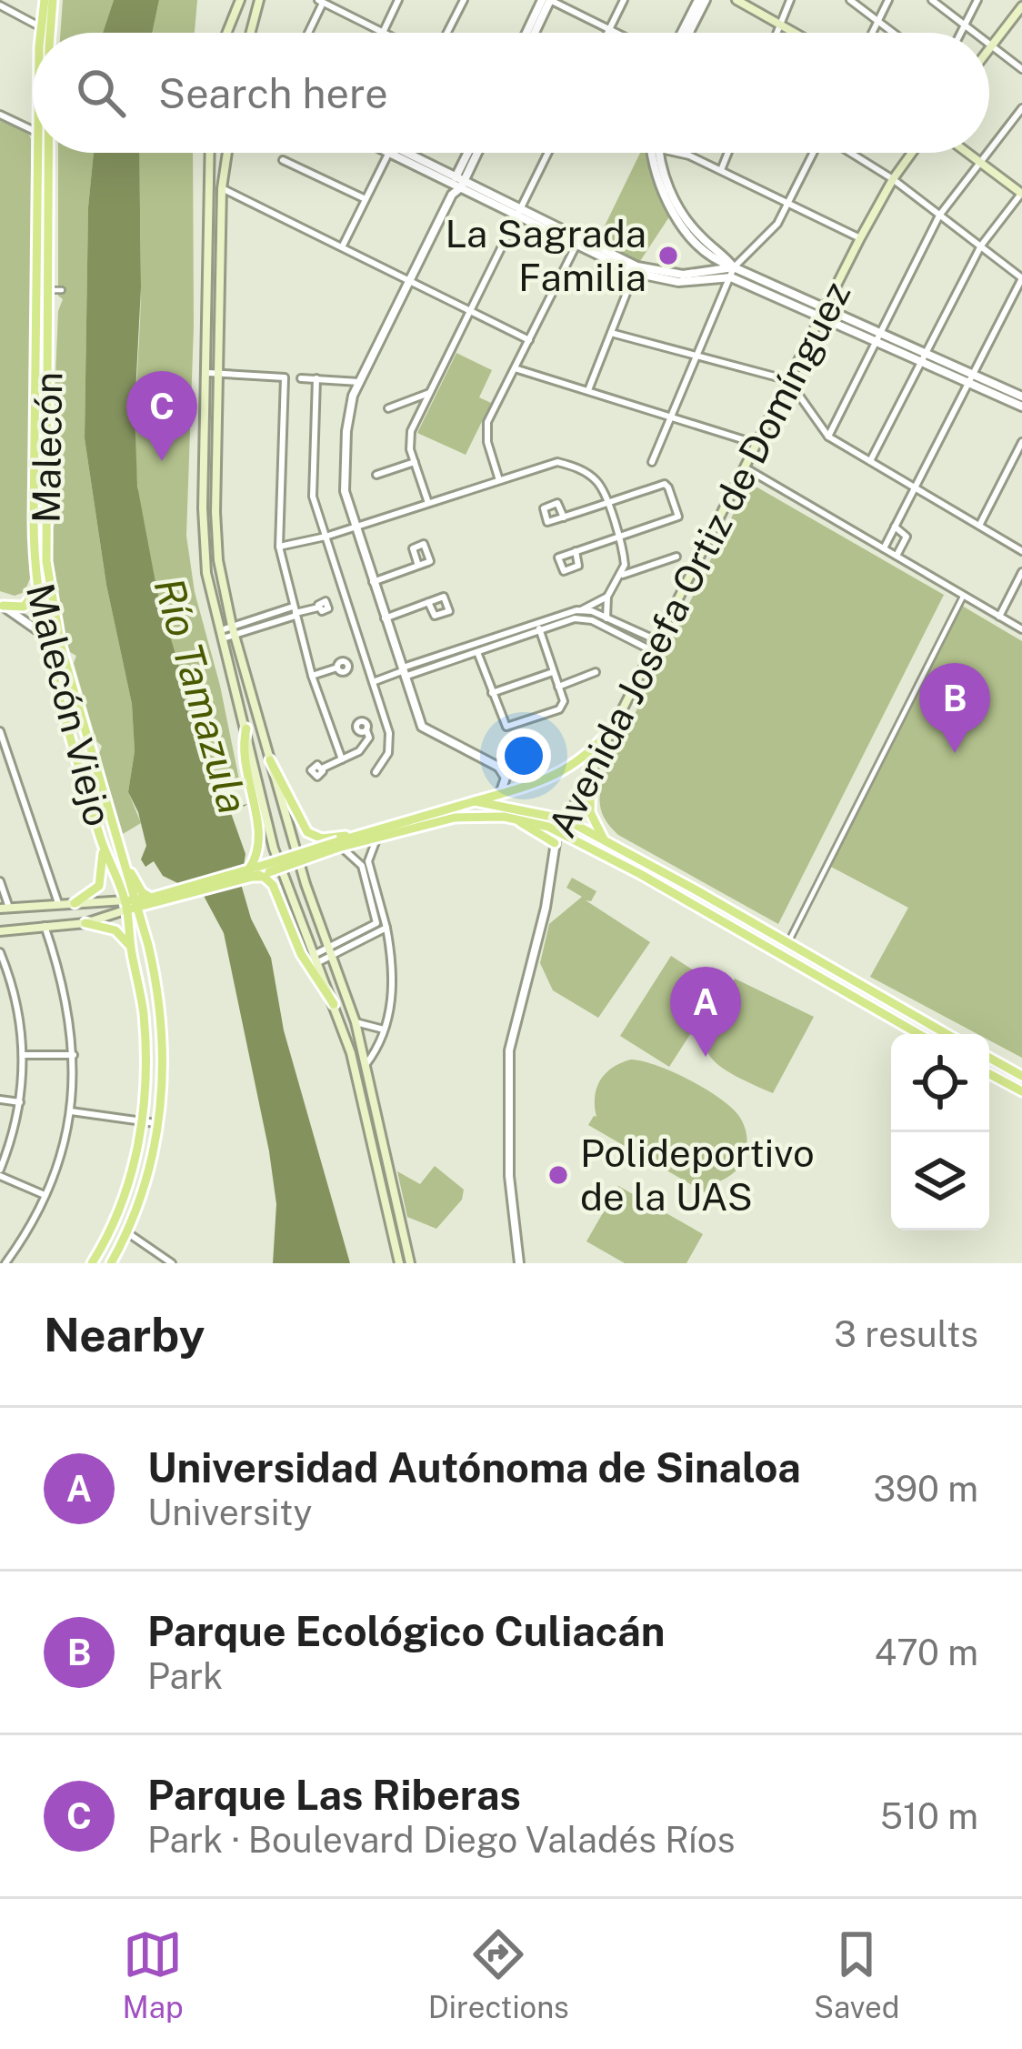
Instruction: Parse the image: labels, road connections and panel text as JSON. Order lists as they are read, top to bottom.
{
  "streets": {
    "main road": ["Malecón", "Avenida Josefa Ortiz de Domínguez", "Malecón Viejo"]
  },
  "crossings": [
    ["Malecón", "Malecón Viejo"]
  ],
  "water": ["Río Tamazula"],
  "places": ["La Sagrada Familia", "Polideportivo de la UAS"],
  "page": {
    "search": "Search here",
    "pins": ["C", "B", "A"],
    "heading": ["Nearby", "3 results"],
    "list": [
      {
        "mark": "A",
        "name": "Universidad Autónoma de Sinaloa",
        "note": "University",
        "value": "390 m"
      },
      {
        "mark": "B",
        "name": "Parque Ecológico Culiacán",
        "note": "Park",
        "value": "470 m"
      },
      {
        "mark": "C",
        "name": "Parque Las Riberas",
        "note": "Park · Boulevard Diego Valadés Ríos",
        "value": "510 m"
      }
    ],
    "nav": ["Map", "Directions", "Saved"]
  }
}
